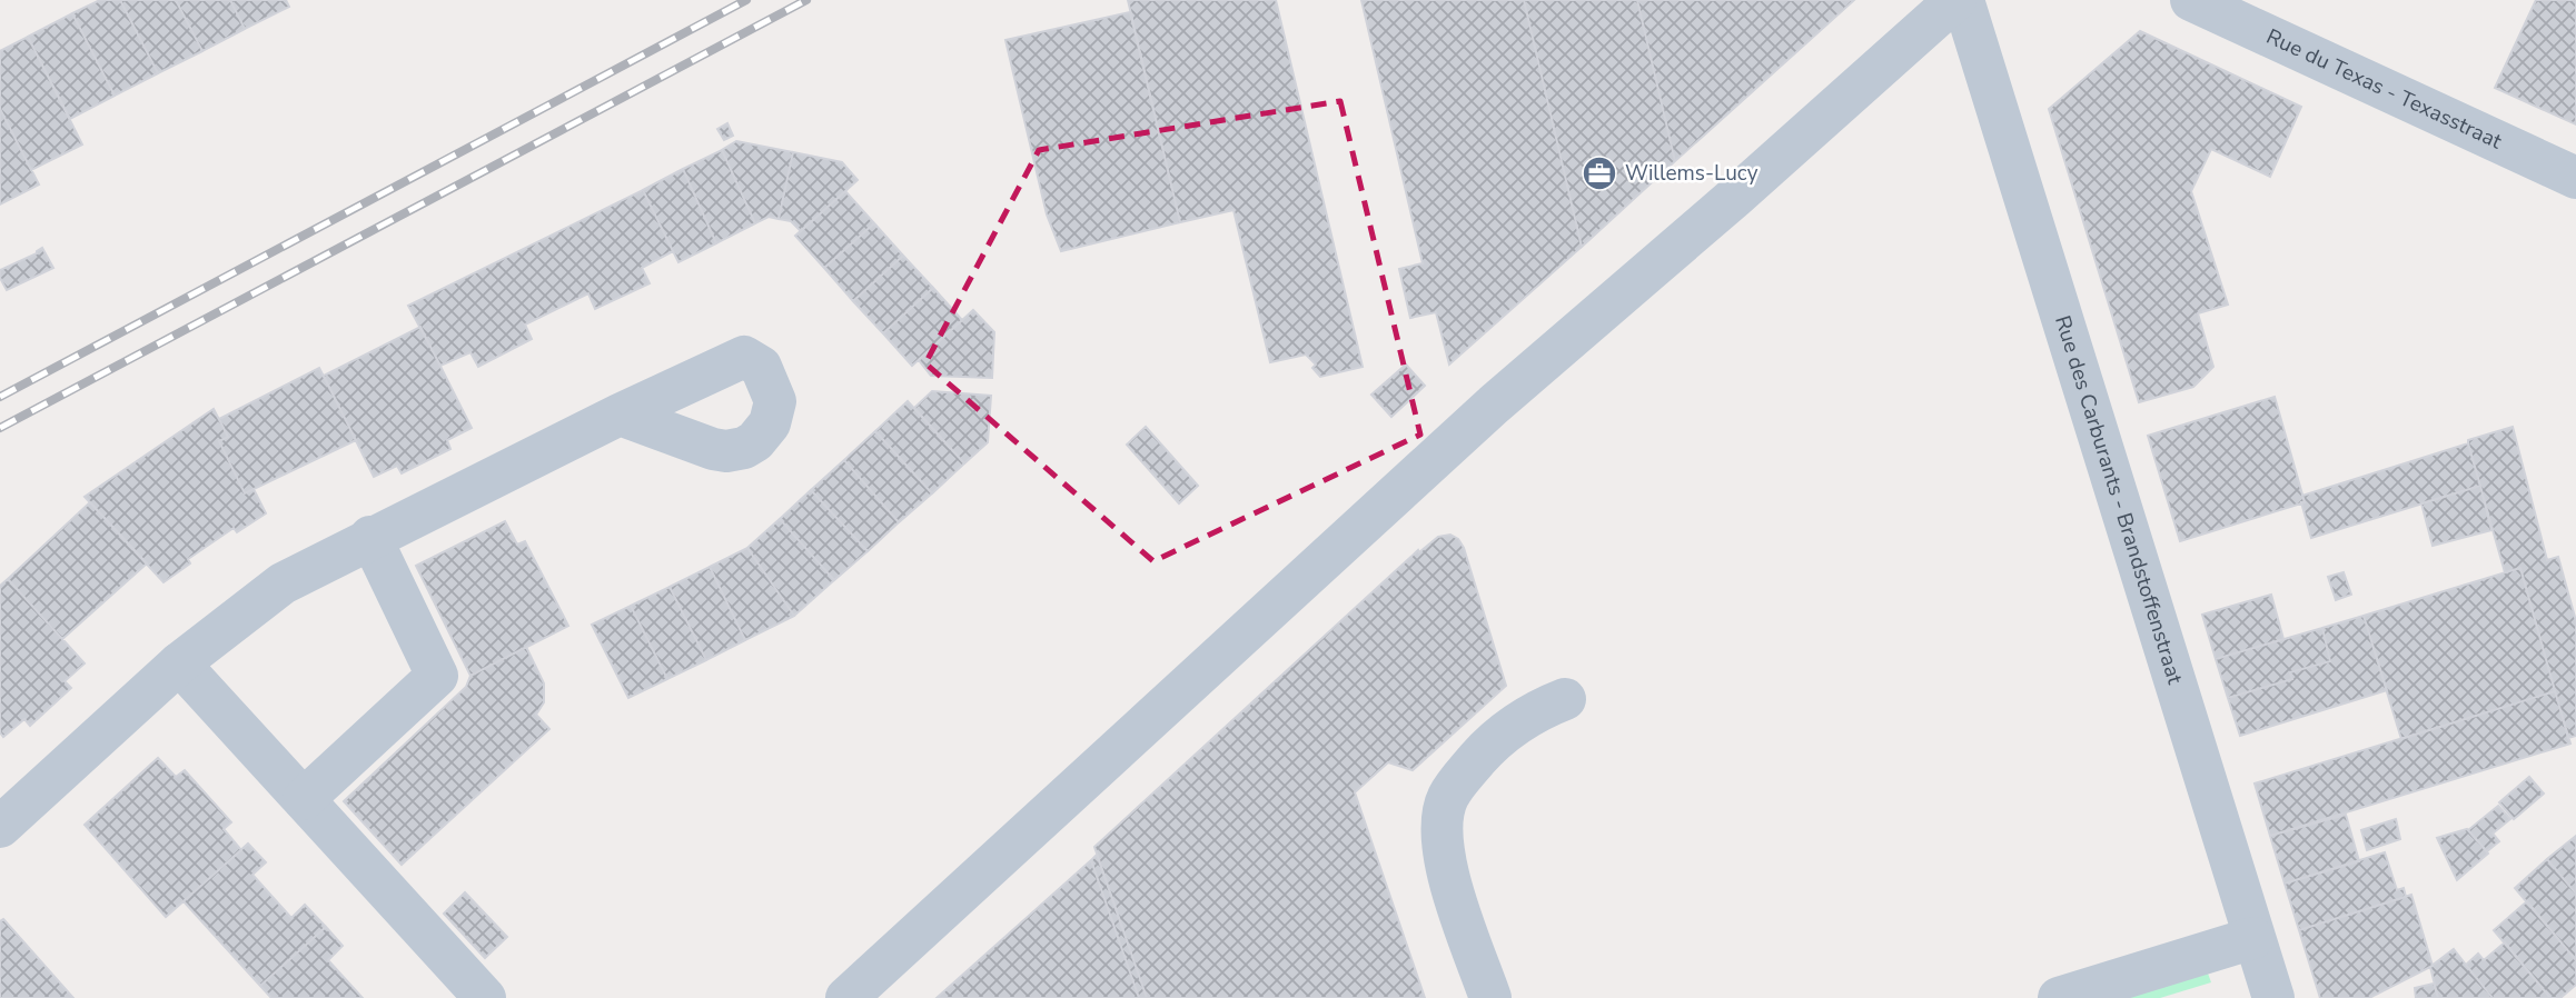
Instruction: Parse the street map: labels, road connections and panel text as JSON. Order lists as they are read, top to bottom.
{
  "streets": {
    "street": ["Rue du Texas - Texasstraat", "Rue des Carburants - Brandstoffenstraat"]
  },
  "places": {
    "office": ["Willems-Lucy"]
  }
}
